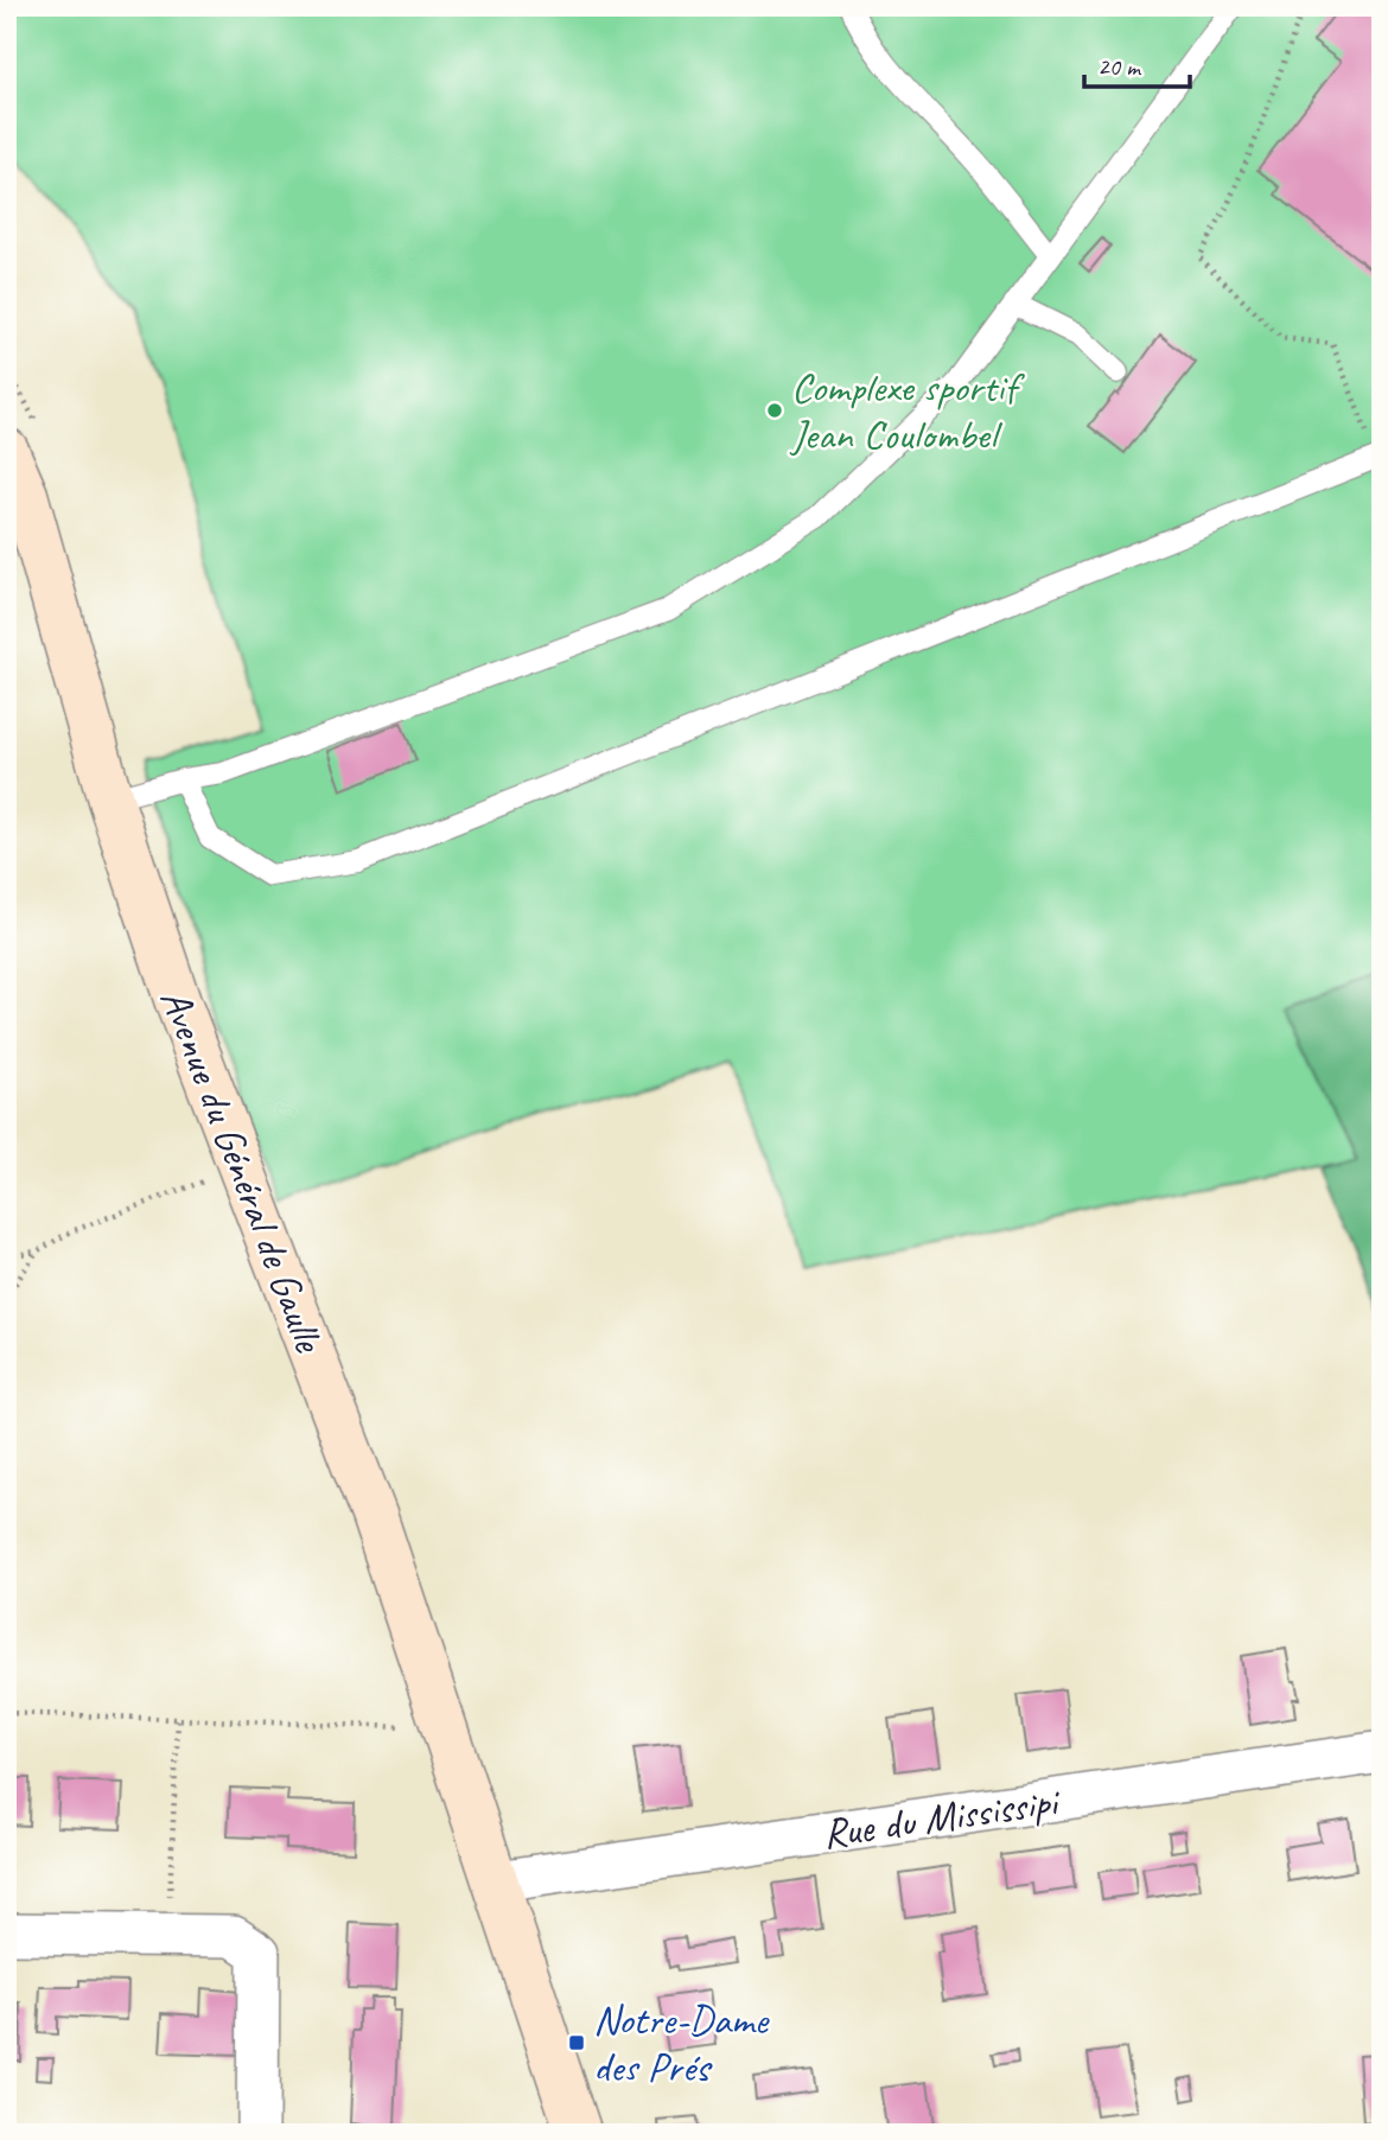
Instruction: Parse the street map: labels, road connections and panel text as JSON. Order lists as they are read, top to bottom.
{
  "streets": {
    "main road": ["Avenue du Général de Gaulle"],
    "street": ["Rue du Mississipi"]
  },
  "crossings": [
    ["Avenue du Général de Gaulle", "Rue du Mississipi"]
  ],
  "places": {
    "other": ["Complexe sportif Jean Coulombel"],
    "transit": ["Notre-Dame des Prés"]
  },
  "scale_bar": "20 m"
}
